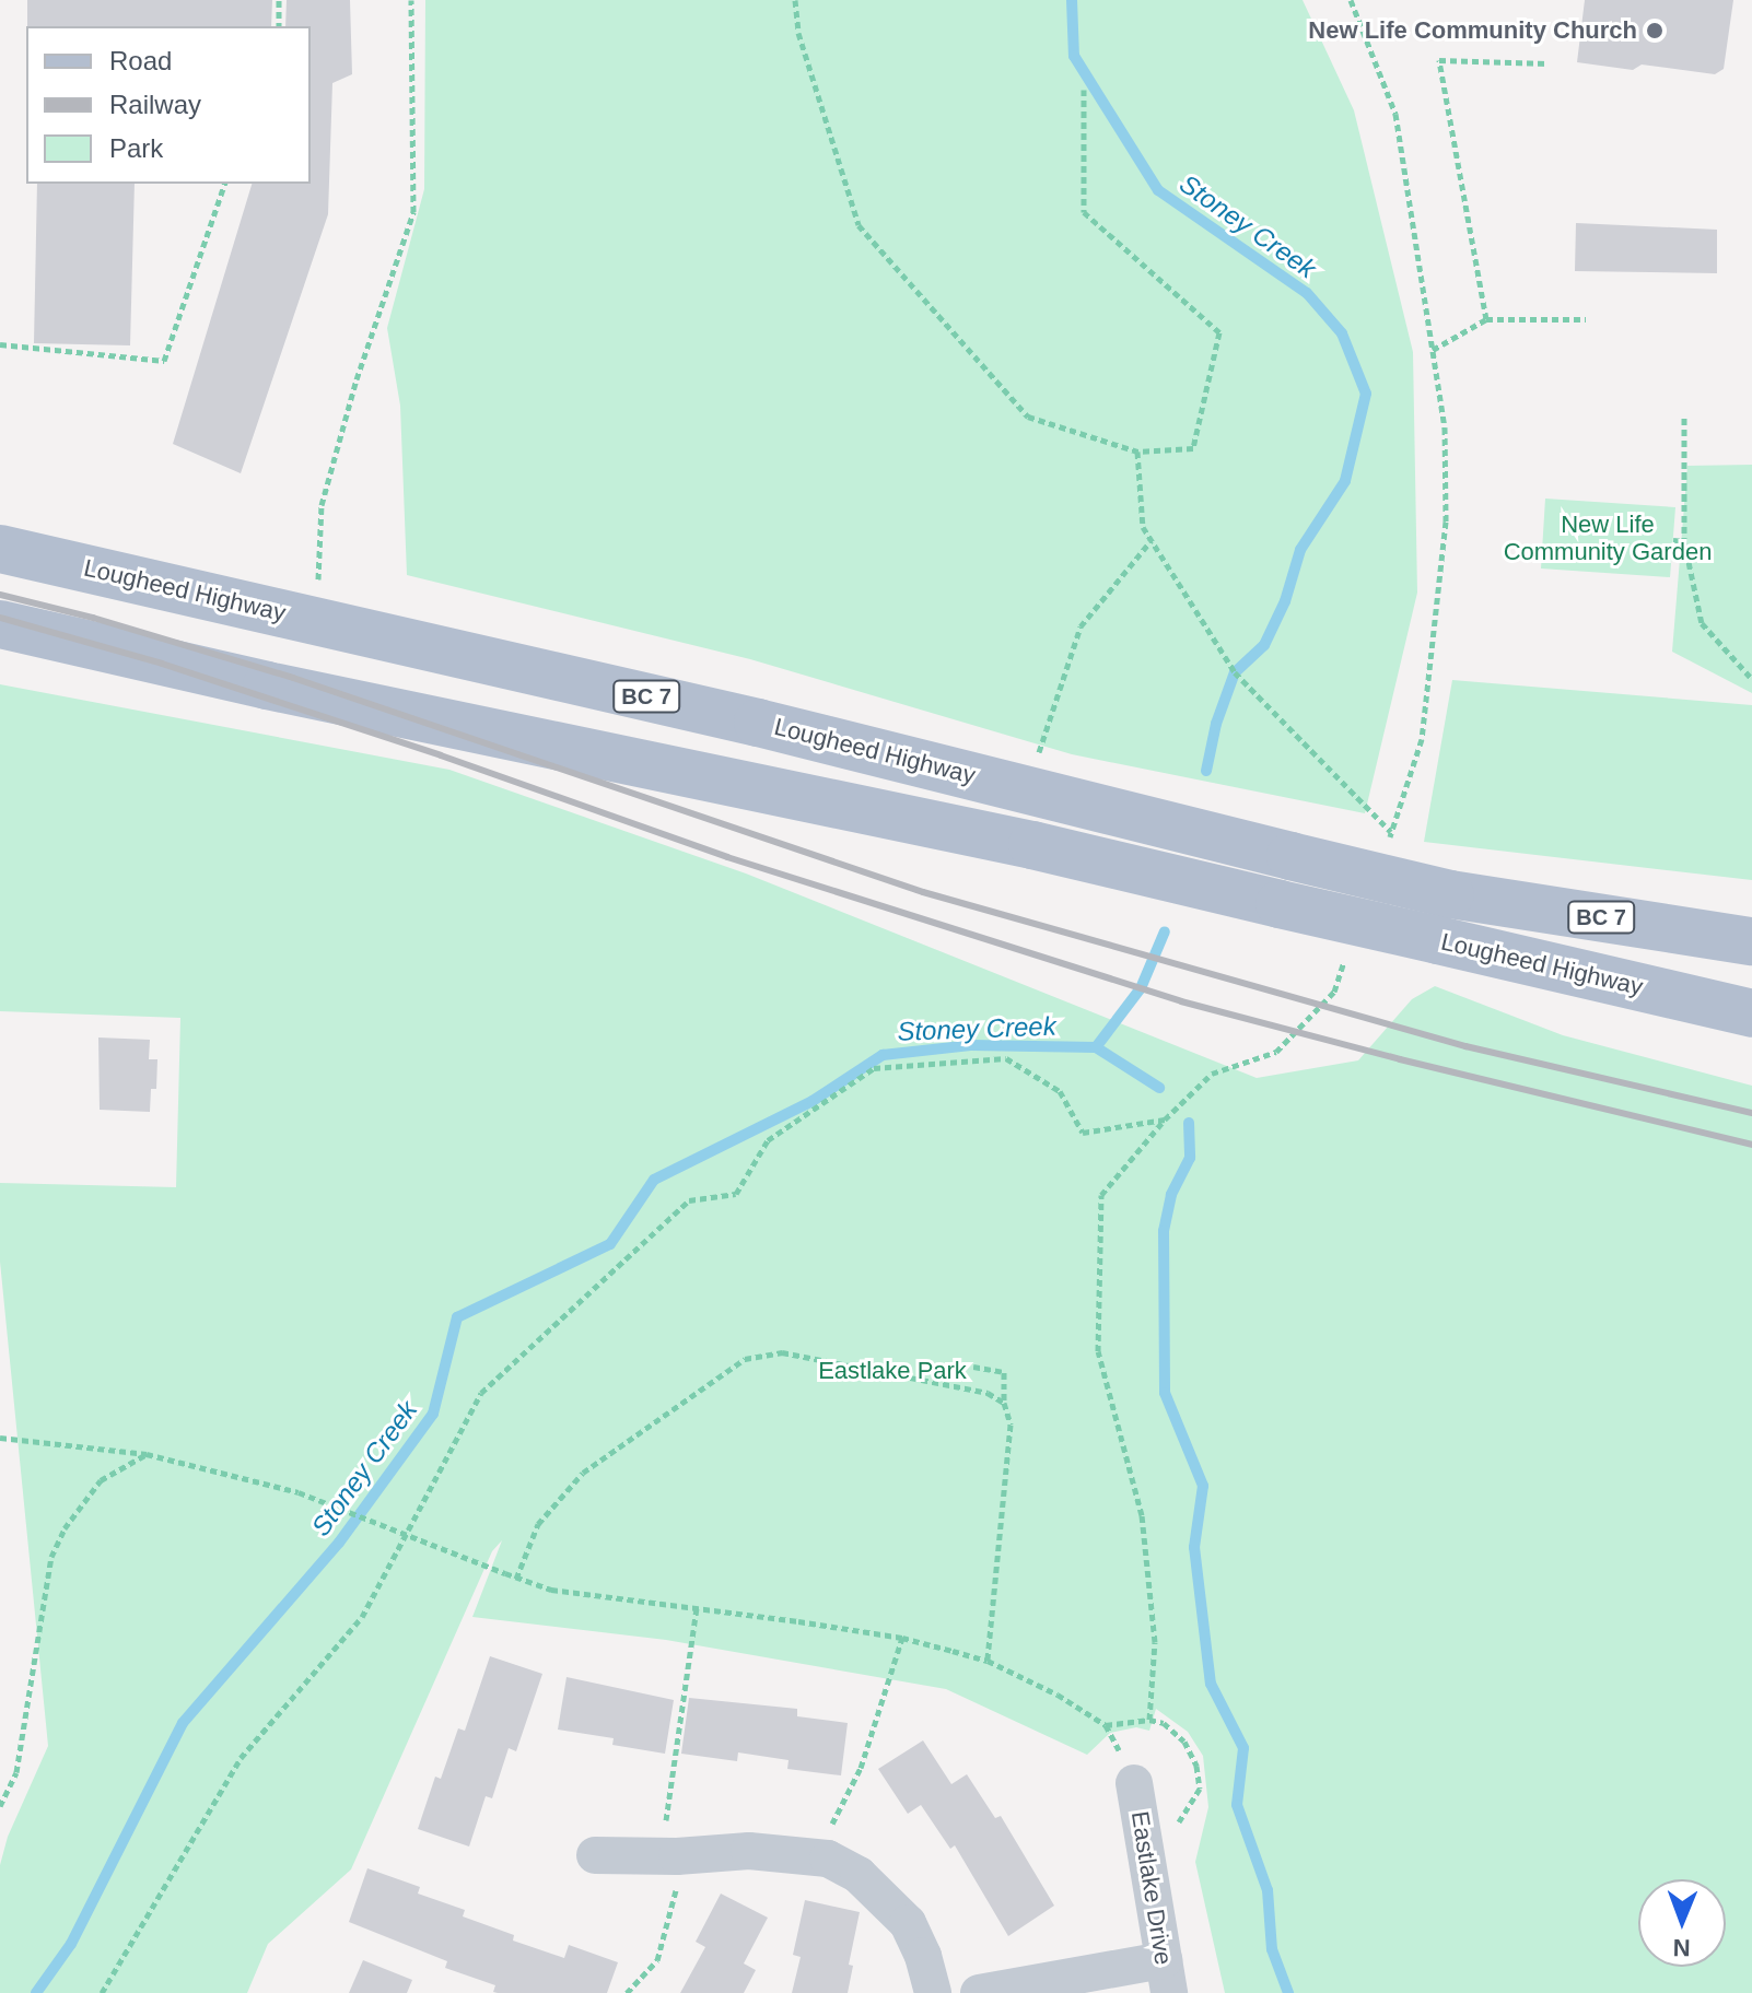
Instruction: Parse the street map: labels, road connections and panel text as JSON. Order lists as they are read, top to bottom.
{
  "streets": {
    "main road": ["Lougheed Highway", "BC 7"],
    "street": ["Eastlake Drive"]
  },
  "water": ["Stoney Creek"],
  "parks": ["New Life Community Garden", "Eastlake Park"],
  "places": ["New Life Community Church"],
  "legend": ["Road", "Railway", "Park"],
  "north": "bottom"
}
